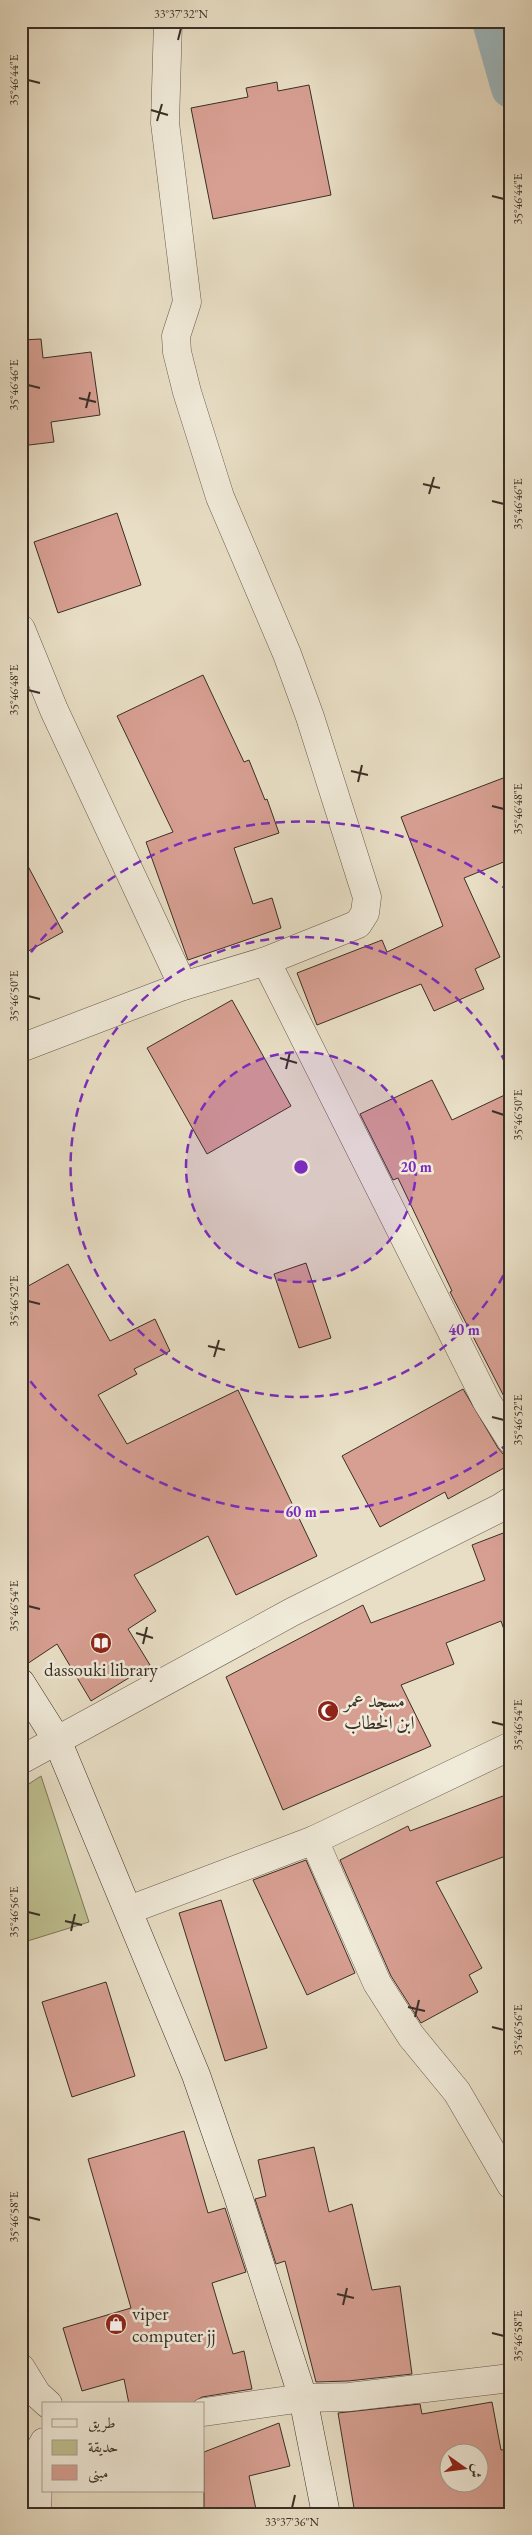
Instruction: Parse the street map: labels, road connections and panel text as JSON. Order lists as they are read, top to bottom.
{
  "places": {
    "library": ["dassouki library"],
    "mosque": ["مسجد عمر ابن الخطاب"],
    "shop": ["viper computer jj"]
  },
  "legend": ["طريق", "حديقة", "مبنى"],
  "north": "right",
  "coordinates": [
    "33°37'32\"N",
    "35°46'44\"E",
    "35°46'46\"E",
    "35°46'48\"E",
    "35°46'50\"E",
    "35°46'52\"E",
    "35°46'54\"E",
    "35°46'56\"E",
    "35°46'58\"E",
    "33°37'36\"N"
  ],
  "rings": ["20 m", "40 m", "60 m"]
}
